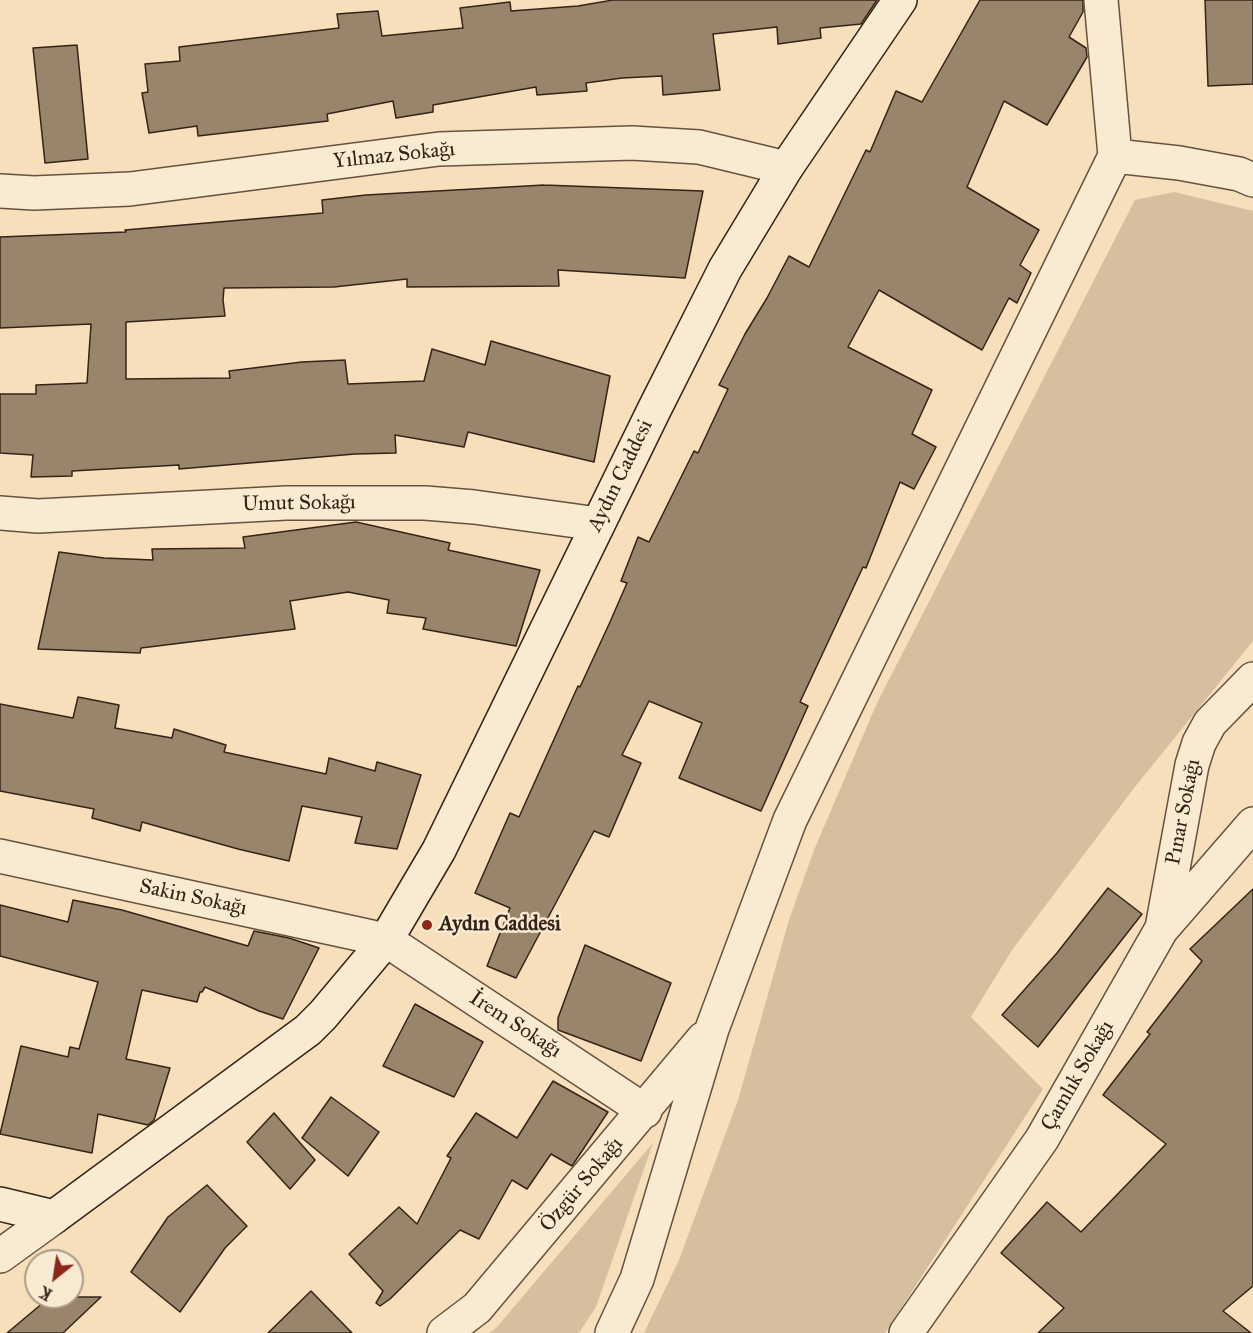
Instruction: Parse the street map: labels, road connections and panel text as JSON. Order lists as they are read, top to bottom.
{
  "streets": {
    "street": [
      "Yılmaz Sokağı",
      "Aydın Caddesi",
      "Umut Sokağı",
      "Pınar Sokağı",
      "Sakin Sokağı",
      "İrem Sokağı",
      "Çamlık Sokağı",
      "Özgür Sokağı"
    ]
  },
  "crossings": [
    ["Yılmaz Sokağı", "Aydın Caddesi"],
    ["Aydın Caddesi", "Umut Sokağı"],
    ["Aydın Caddesi", "Sakin Sokağı"],
    ["Aydın Caddesi", "İrem Sokağı"],
    ["Pınar Sokağı", "Çamlık Sokağı"],
    ["Sakin Sokağı", "İrem Sokağı"],
    ["İrem Sokağı", "Özgür Sokağı"]
  ],
  "places": ["Aydın Caddesi"],
  "north": "bottom left"
}
